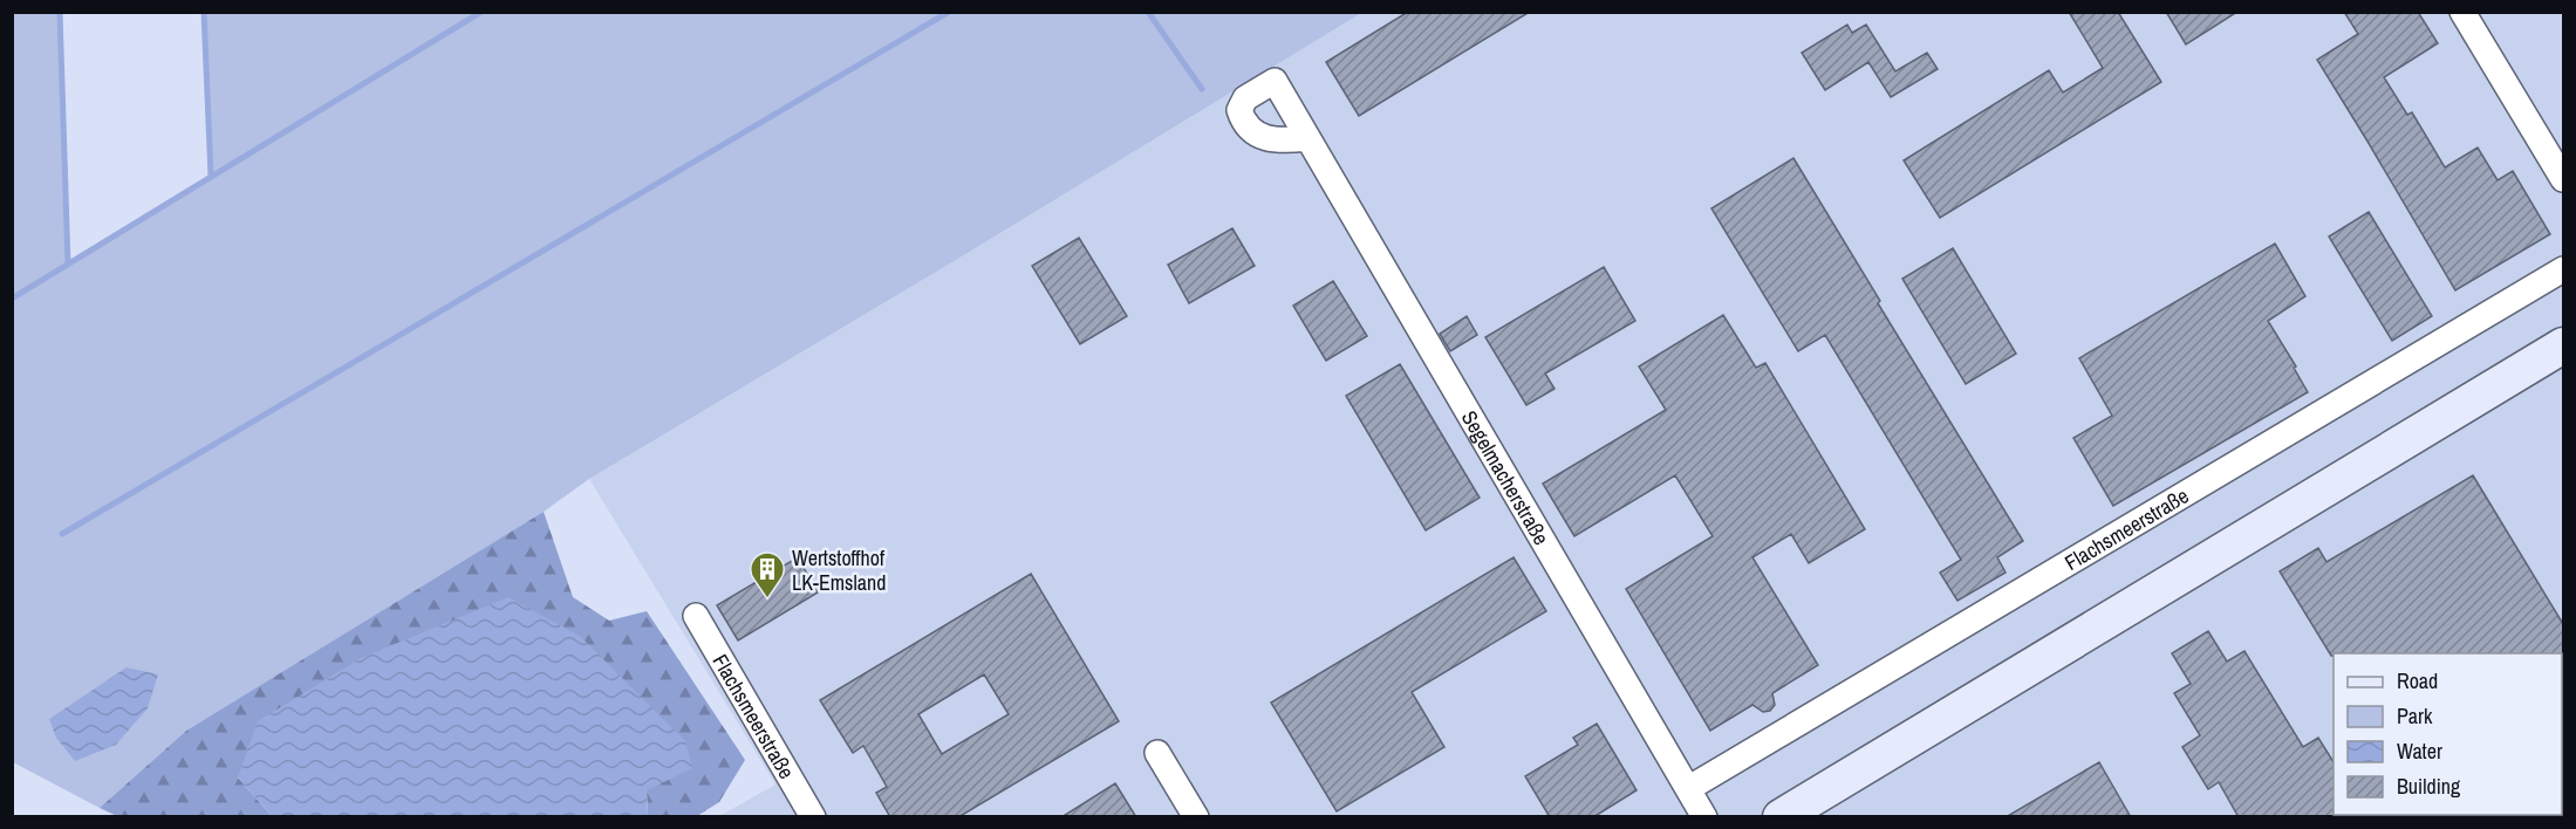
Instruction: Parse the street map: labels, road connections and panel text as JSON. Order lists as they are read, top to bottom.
{
  "streets": {
    "street": ["Segelmacherstraße", "Flachsmeerstraße"]
  },
  "crossings": [
    ["Segelmacherstraße", "Flachsmeerstraße"]
  ],
  "places": {
    "building": ["Wertstoffhof LK-Emsland"]
  },
  "legend": [
    "Road",
    "Park",
    "Water",
    "Building"
  ]
}
